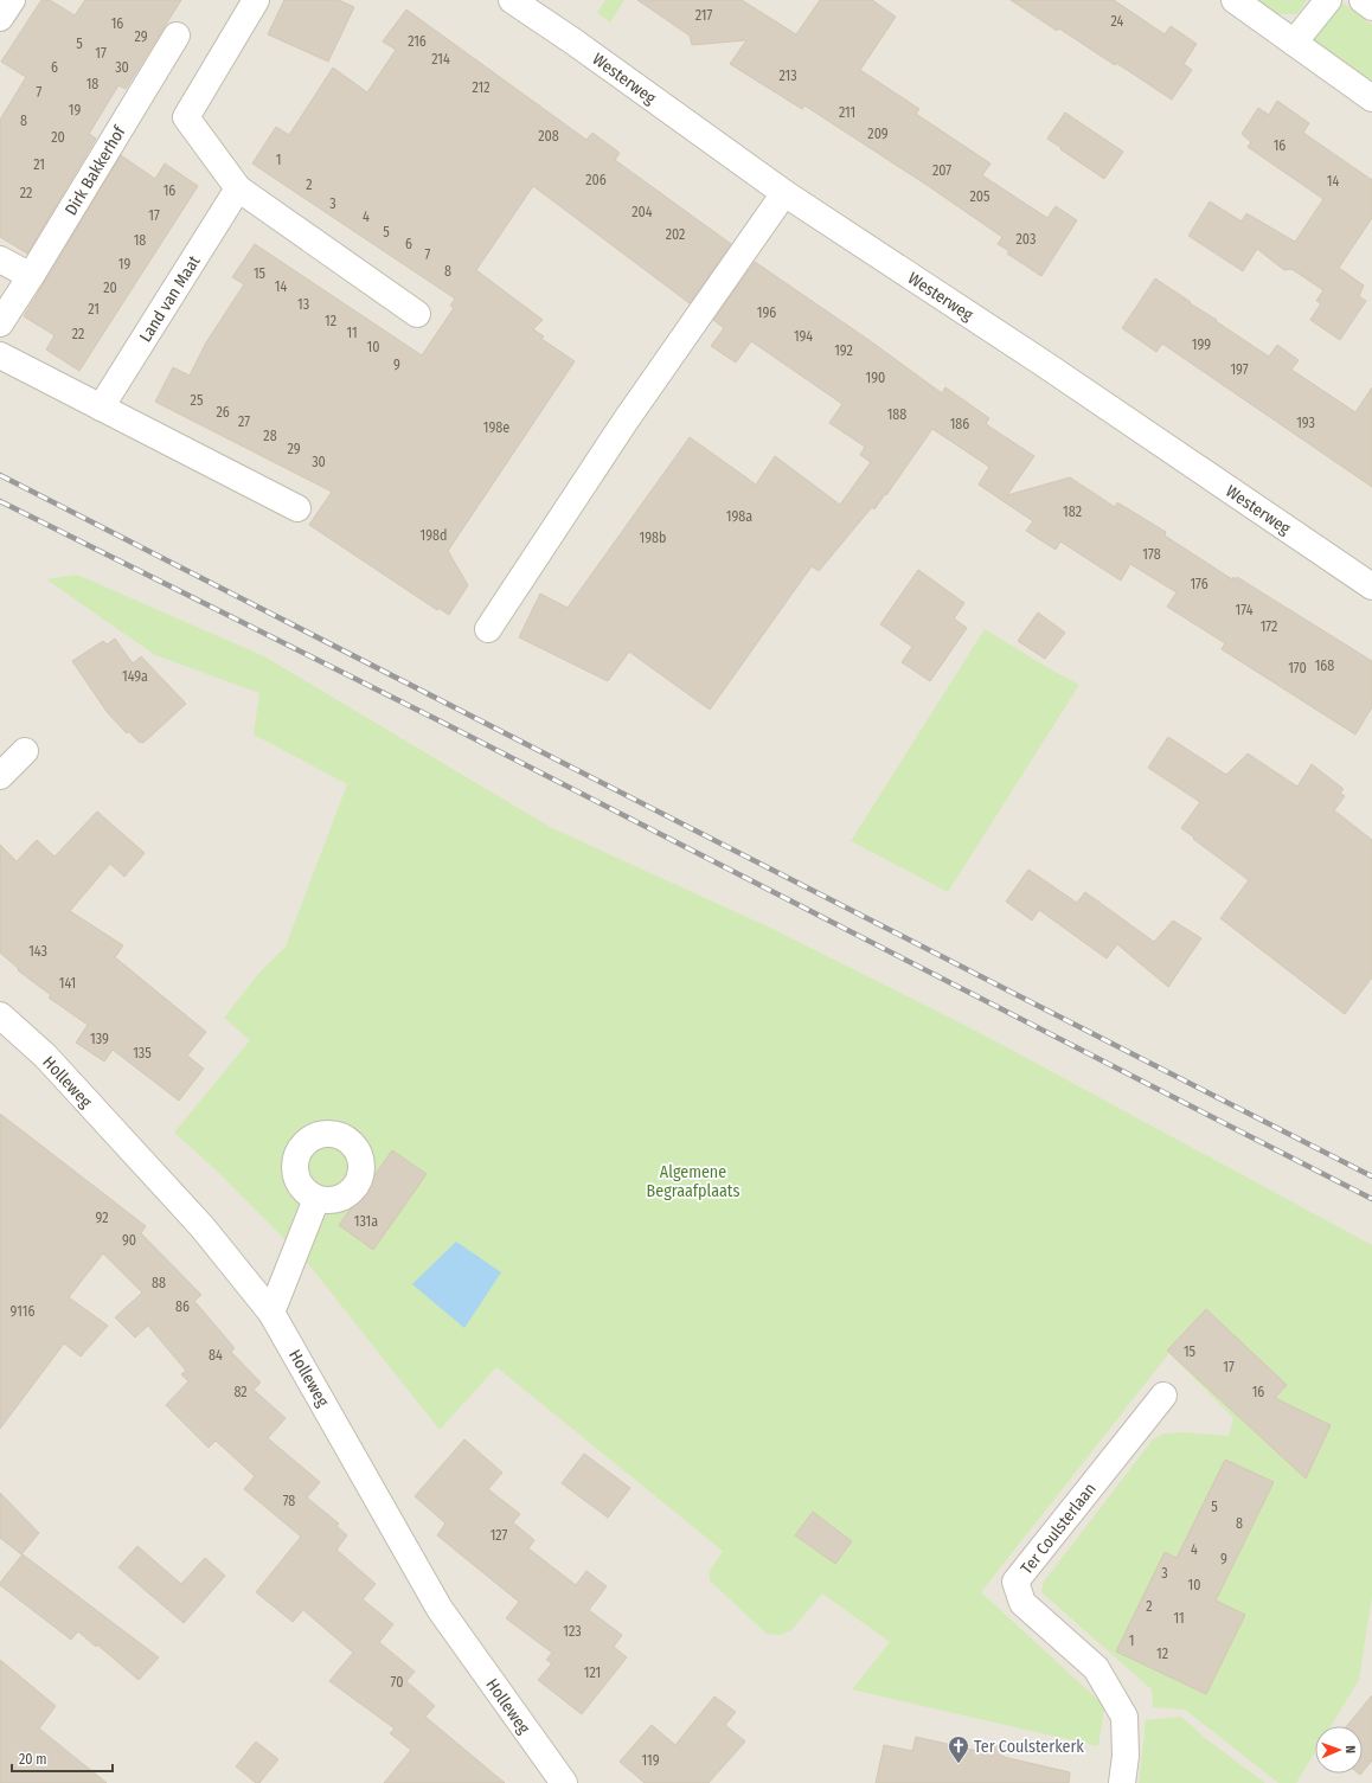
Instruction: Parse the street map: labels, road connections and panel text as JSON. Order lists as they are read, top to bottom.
{
  "streets": {
    "street": [
      "Westerweg",
      "Dirk Bakkerhof",
      "Land van Maat",
      "Holleweg",
      "Ter Coulsterlaan"
    ]
  },
  "parks": ["Algemene Begraafplaats"],
  "places": {
    "church": ["Ter Coulsterkerk"]
  },
  "house_numbers": [
    "217",
    "24",
    "16",
    "29",
    "216",
    "5",
    "17",
    "214",
    "6",
    "30",
    "213",
    "18",
    "212",
    "7",
    "19",
    "211",
    "8",
    "209",
    "208",
    "20",
    "16",
    "1",
    "21",
    "207",
    "206",
    "14",
    "2",
    "16",
    "22",
    "205",
    "3",
    "204",
    "17",
    "4",
    "5",
    "202",
    "203",
    "18",
    "6",
    "7",
    "19",
    "8",
    "15",
    "14",
    "20",
    "13",
    "21",
    "196",
    "12",
    "11",
    "22",
    "194",
    "199",
    "10",
    "192",
    "9",
    "197",
    "190",
    "25",
    "26",
    "188",
    "27",
    "193",
    "186",
    "198e",
    "28",
    "29",
    "30",
    "182",
    "198a",
    "198d",
    "198b",
    "178",
    "176",
    "174",
    "172",
    "168",
    "170",
    "149a",
    "143",
    "141",
    "139",
    "135",
    "92",
    "131a",
    "90",
    "88",
    "86",
    "9116",
    "15",
    "84",
    "17",
    "82",
    "16",
    "78",
    "5",
    "8",
    "127",
    "4",
    "9",
    "3",
    "10",
    "2",
    "11",
    "123",
    "1",
    "12",
    "121",
    "70",
    "119"
  ],
  "scale_bar": "20 m",
  "north": "right"
}
